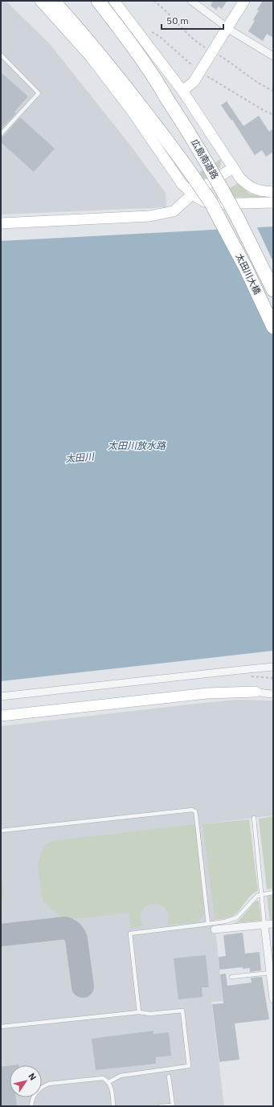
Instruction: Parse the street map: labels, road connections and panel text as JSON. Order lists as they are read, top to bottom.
{
  "streets": {
    "highway": ["広島南道路", "太田川大橋"]
  },
  "crossings": [
    ["広島南道路", "太田川大橋"]
  ],
  "water": ["太田川放水路", "太田川"],
  "scale_bar": "50 m",
  "north": "top right"
}
